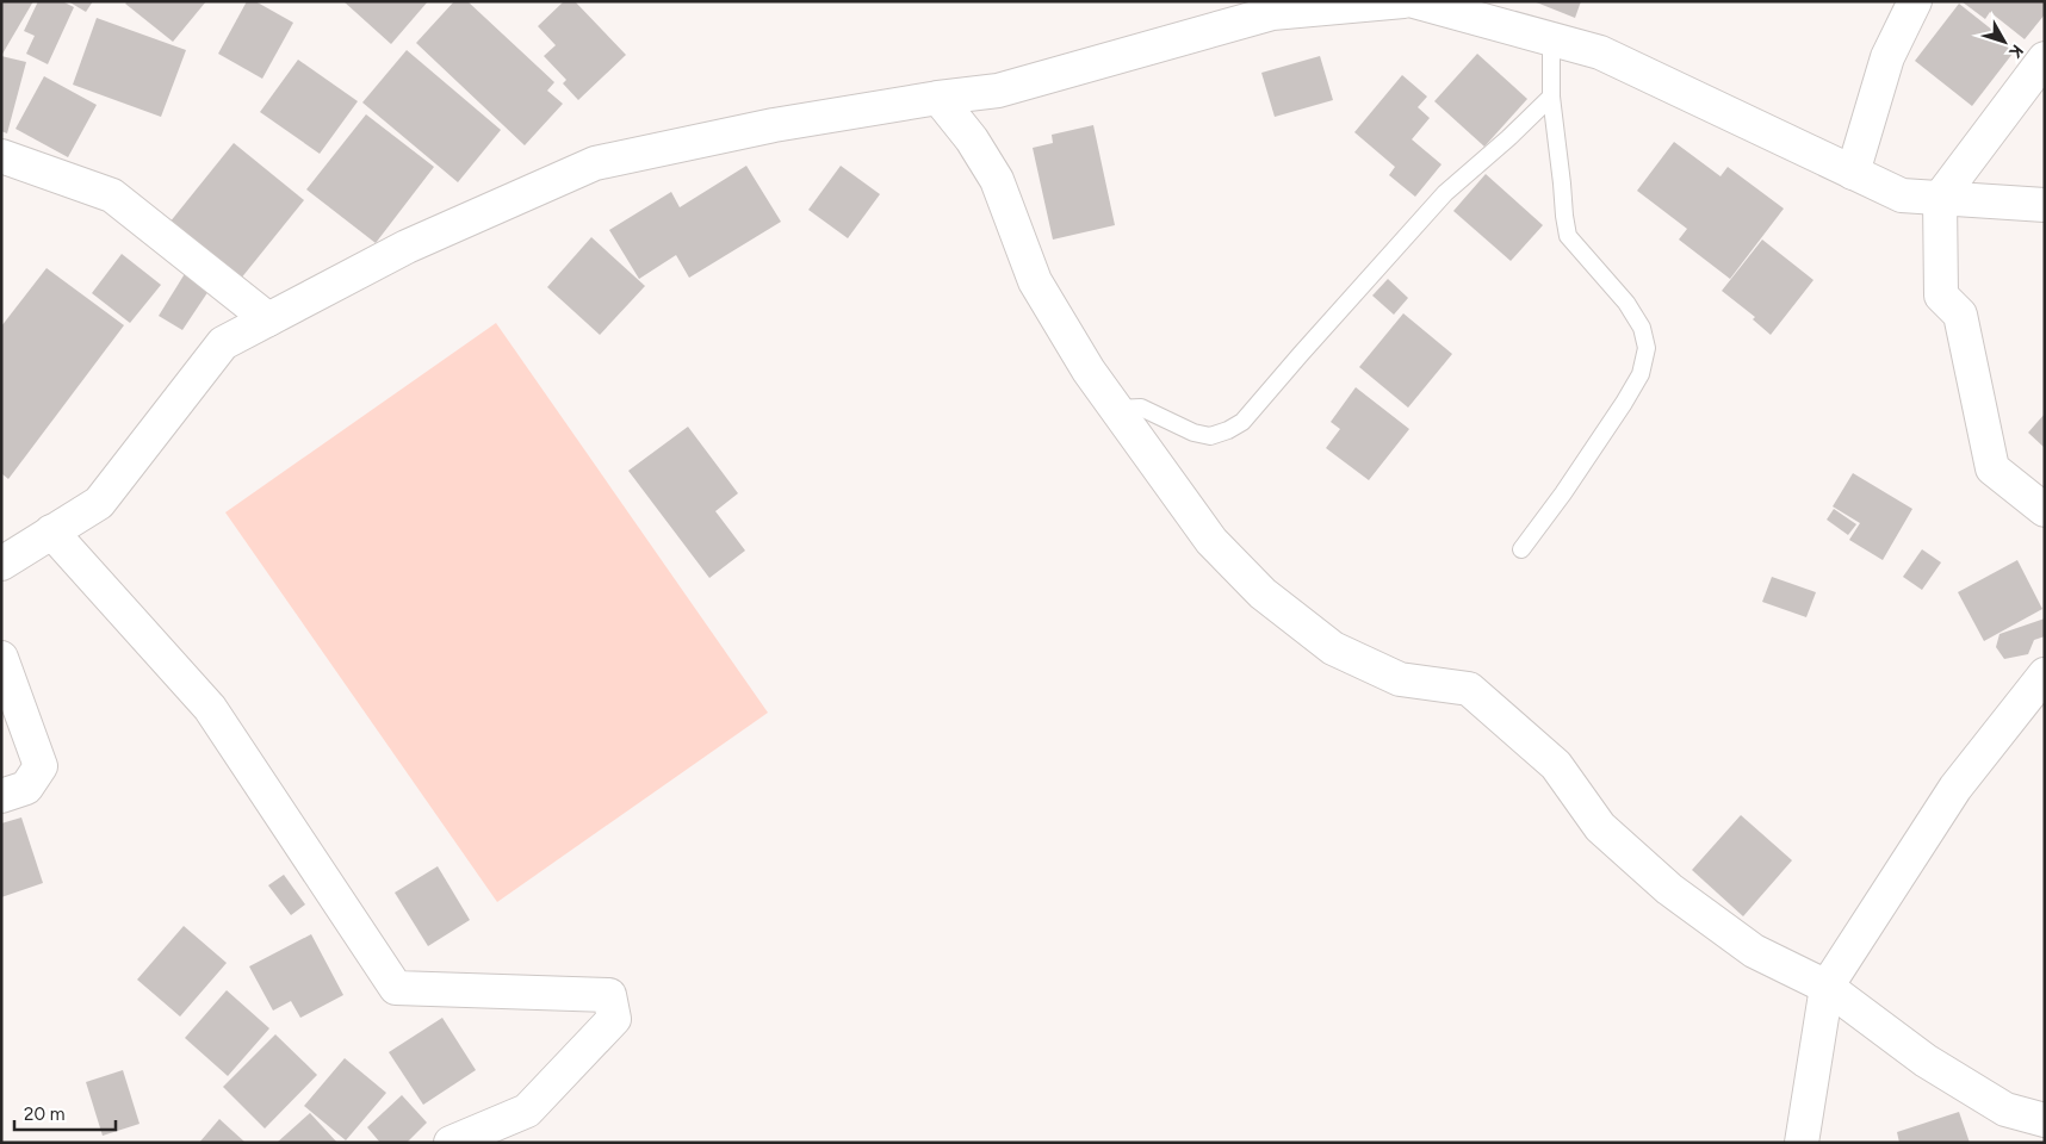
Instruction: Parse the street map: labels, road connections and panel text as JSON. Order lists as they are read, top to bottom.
{
  "scale_bar": "20 m",
  "north": "bottom right"
}
